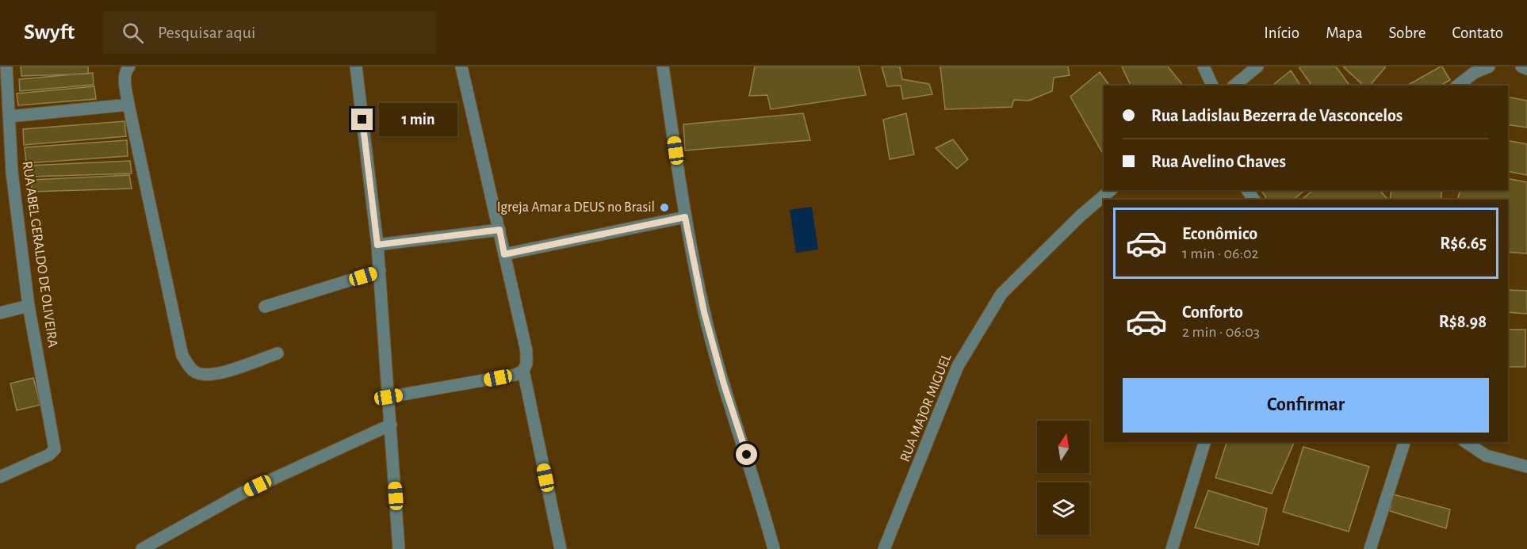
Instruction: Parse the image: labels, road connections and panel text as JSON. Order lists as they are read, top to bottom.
{
  "streets": {
    "street": ["RUA ABEL GERALDO DE OLIVEIRA", "RUA MAJOR MIGUEL"]
  },
  "places": ["Igreja Amar a DEUS no Brasil"],
  "north": "top",
  "page": {
    "header": "Swyft",
    "search": "Pesquisar aqui",
    "nav": [
      "Início",
      "Mapa",
      "Sobre",
      "Contato"
    ],
    "banner": ["Rua Ladislau Bezerra de Vasconcelos", "Rua Avelino Chaves"],
    "bubble": "1 min",
    "list": [
      {
        "name": "Econômico",
        "note": "1 min · 06:02",
        "value": "R$6.65"
      },
      {
        "name": "Conforto",
        "note": "2 min · 06:03",
        "value": "R$8.98"
      }
    ],
    "buttons": "Confirmar"
  }
}
